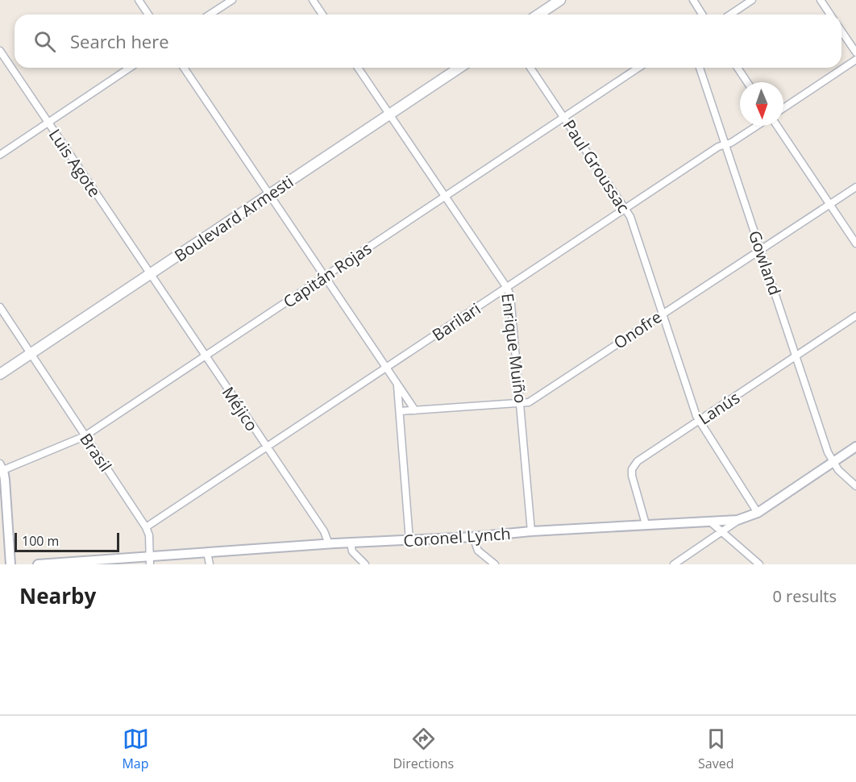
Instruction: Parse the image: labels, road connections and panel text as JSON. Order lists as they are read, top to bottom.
{
  "streets": {
    "main road": ["Boulevard Armesti"],
    "street": [
      "Luis Agote",
      "Paul Groussac",
      "Gowland",
      "Capitán Rojas",
      "Barilari",
      "Onofre",
      "Enrique Muiño",
      "Lanús",
      "Méjico",
      "Brasil",
      "Coronel Lynch"
    ]
  },
  "crossings": [
    ["Luis Agote", "Boulevard Armesti"],
    ["Luis Agote", "Méjico"],
    ["Paul Groussac", "Capitán Rojas"],
    ["Paul Groussac", "Barilari"],
    ["Paul Groussac", "Onofre"],
    ["Paul Groussac", "Lanús"],
    ["Paul Groussac", "Coronel Lynch"],
    ["Boulevard Armesti", "Enrique Muiño"],
    ["Boulevard Armesti", "Méjico"],
    ["Boulevard Armesti", "Brasil"],
    ["Gowland", "Barilari"],
    ["Gowland", "Onofre"],
    ["Gowland", "Lanús"],
    ["Gowland", "Coronel Lynch"],
    ["Capitán Rojas", "Enrique Muiño"],
    ["Capitán Rojas", "Méjico"],
    ["Capitán Rojas", "Brasil"],
    ["Barilari", "Enrique Muiño"],
    ["Barilari", "Méjico"],
    ["Barilari", "Brasil"],
    ["Onofre", "Enrique Muiño"],
    ["Enrique Muiño", "Coronel Lynch"],
    ["Lanús", "Coronel Lynch"],
    ["Méjico", "Coronel Lynch"],
    ["Brasil", "Coronel Lynch"]
  ],
  "scale_bar": "100 m",
  "north": "bottom",
  "page": {
    "search": "Search here",
    "scale": "100 m",
    "heading": ["Nearby", "0 results"],
    "nav": ["Map", "Directions", "Saved"]
  }
}
